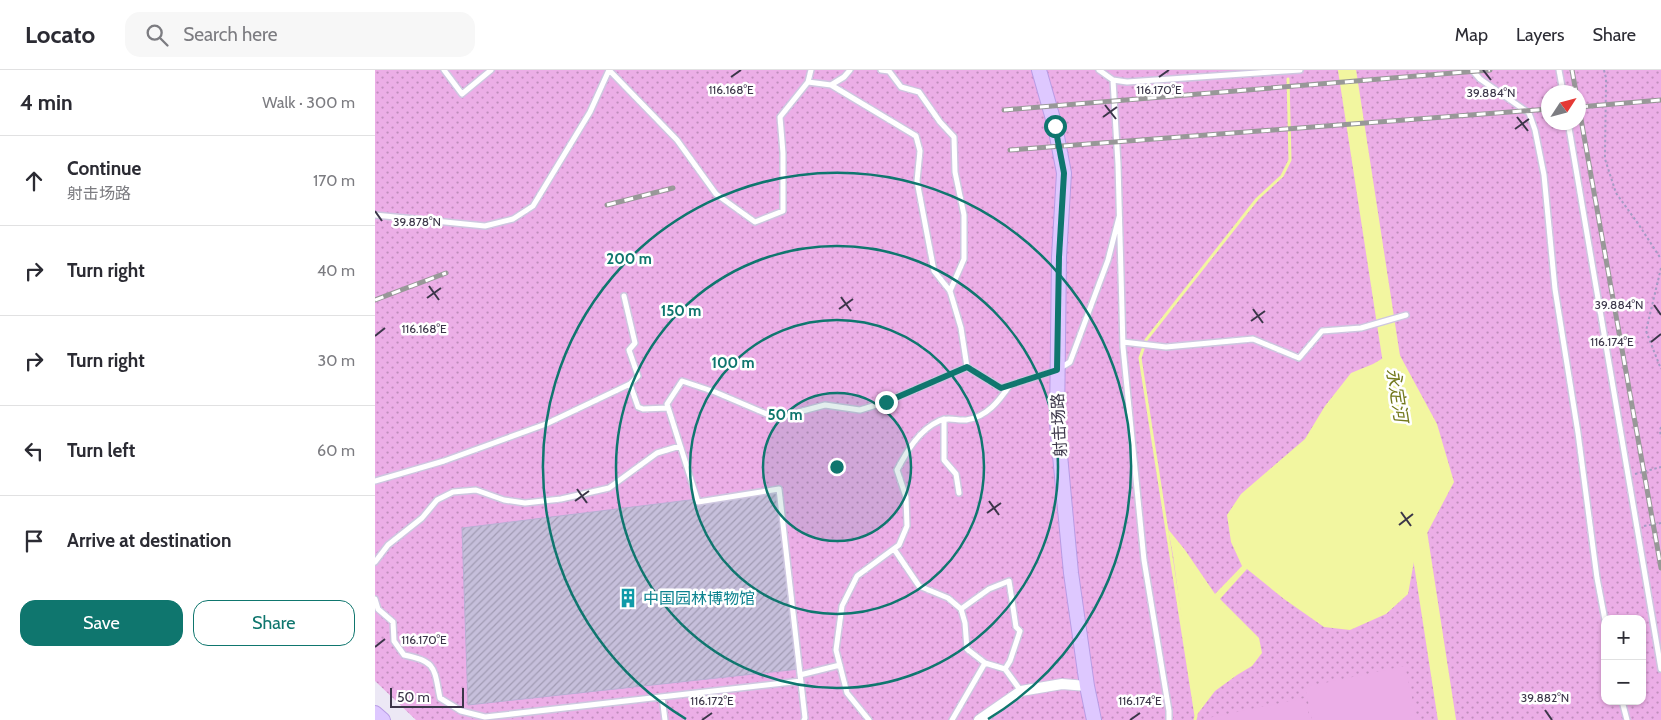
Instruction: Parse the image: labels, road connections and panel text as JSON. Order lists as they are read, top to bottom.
{
  "streets": {
    "street": ["射击场路"]
  },
  "water": ["永定河"],
  "places": {
    "building": ["中国园林博物馆"]
  },
  "scale_bar": "50 m",
  "north": "top right",
  "page": {
    "header": "Locato",
    "search": "Search here",
    "nav": ["Map", "Layers", "Share"],
    "heading": ["4 min", "Walk · 300 m"],
    "list": [
      ["Continue", "射击场路", "170 m"],
      ["Turn right", "40 m"],
      ["Turn right", "30 m"],
      ["Turn left", "60 m"],
      "Arrive at destination"
    ],
    "buttons": ["Save", "Share"],
    "map_buttons": ["+", "−"],
    "scale": "50 m"
  },
  "coordinates": [
    "116.168°E",
    "116.170°E",
    "39.884°N",
    "39.878°N",
    "116.174°E",
    "39.882°N",
    "116.172°E"
  ],
  "rings": [
    "200 m",
    "150 m",
    "100 m",
    "50 m"
  ]
}
